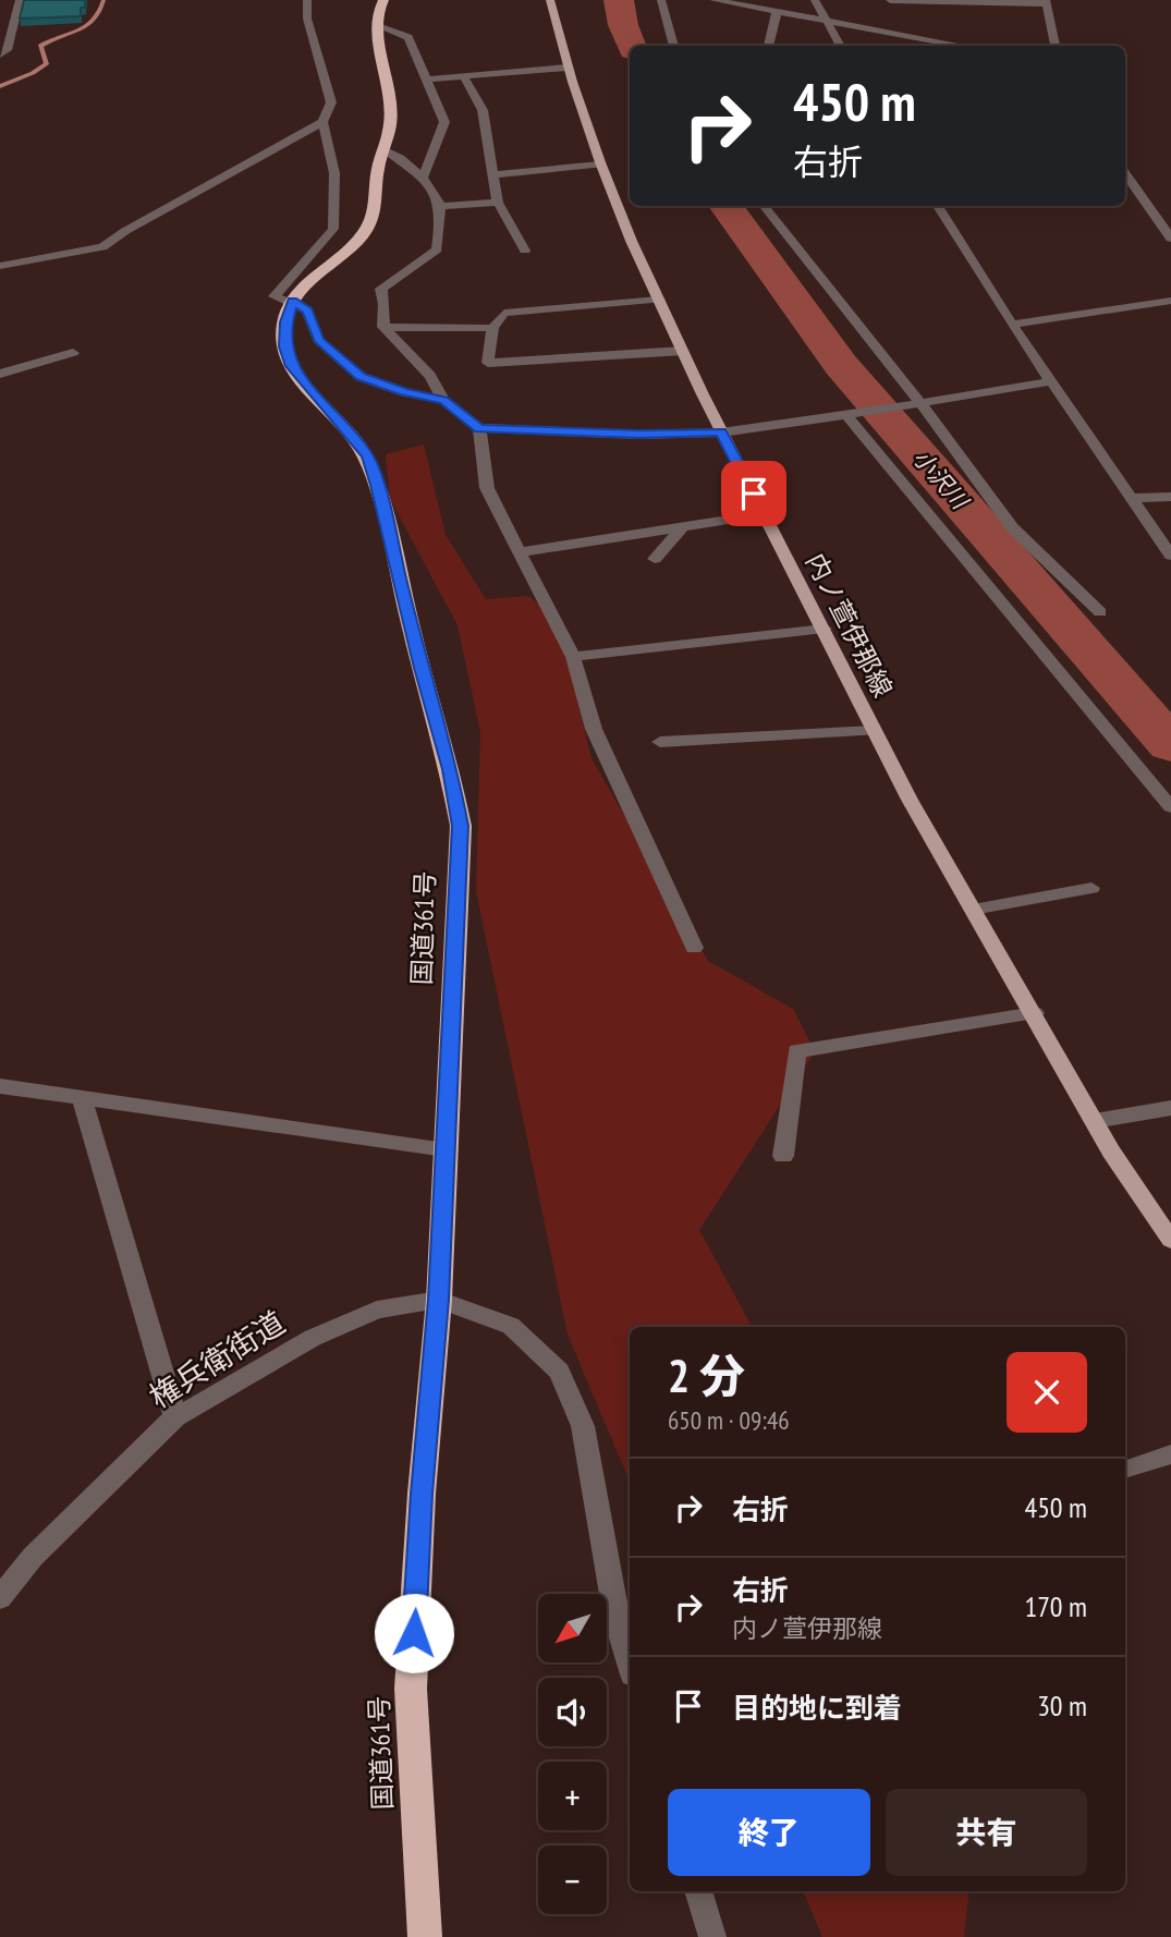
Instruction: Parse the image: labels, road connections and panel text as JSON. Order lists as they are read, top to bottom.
{
  "streets": {
    "highway": ["国道361号"],
    "main road": ["内ノ萱伊那線"],
    "street": ["権兵衛街道"]
  },
  "crossings": [
    ["国道361号", "権兵衛街道"]
  ],
  "water": ["小沢川"],
  "north": "bottom left",
  "page": {
    "turn": ["450 m", "右折"],
    "heading": ["2 分", "650 m · 09:46"],
    "list": [
      {
        "name": "右折",
        "value": "450 m"
      },
      {
        "name": "右折",
        "note": "内ノ萱伊那線",
        "value": "170 m"
      },
      {
        "name": "目的地に到着",
        "value": "30 m"
      }
    ],
    "map_buttons": ["+", "−"],
    "buttons": ["終了", "共有"]
  }
}
